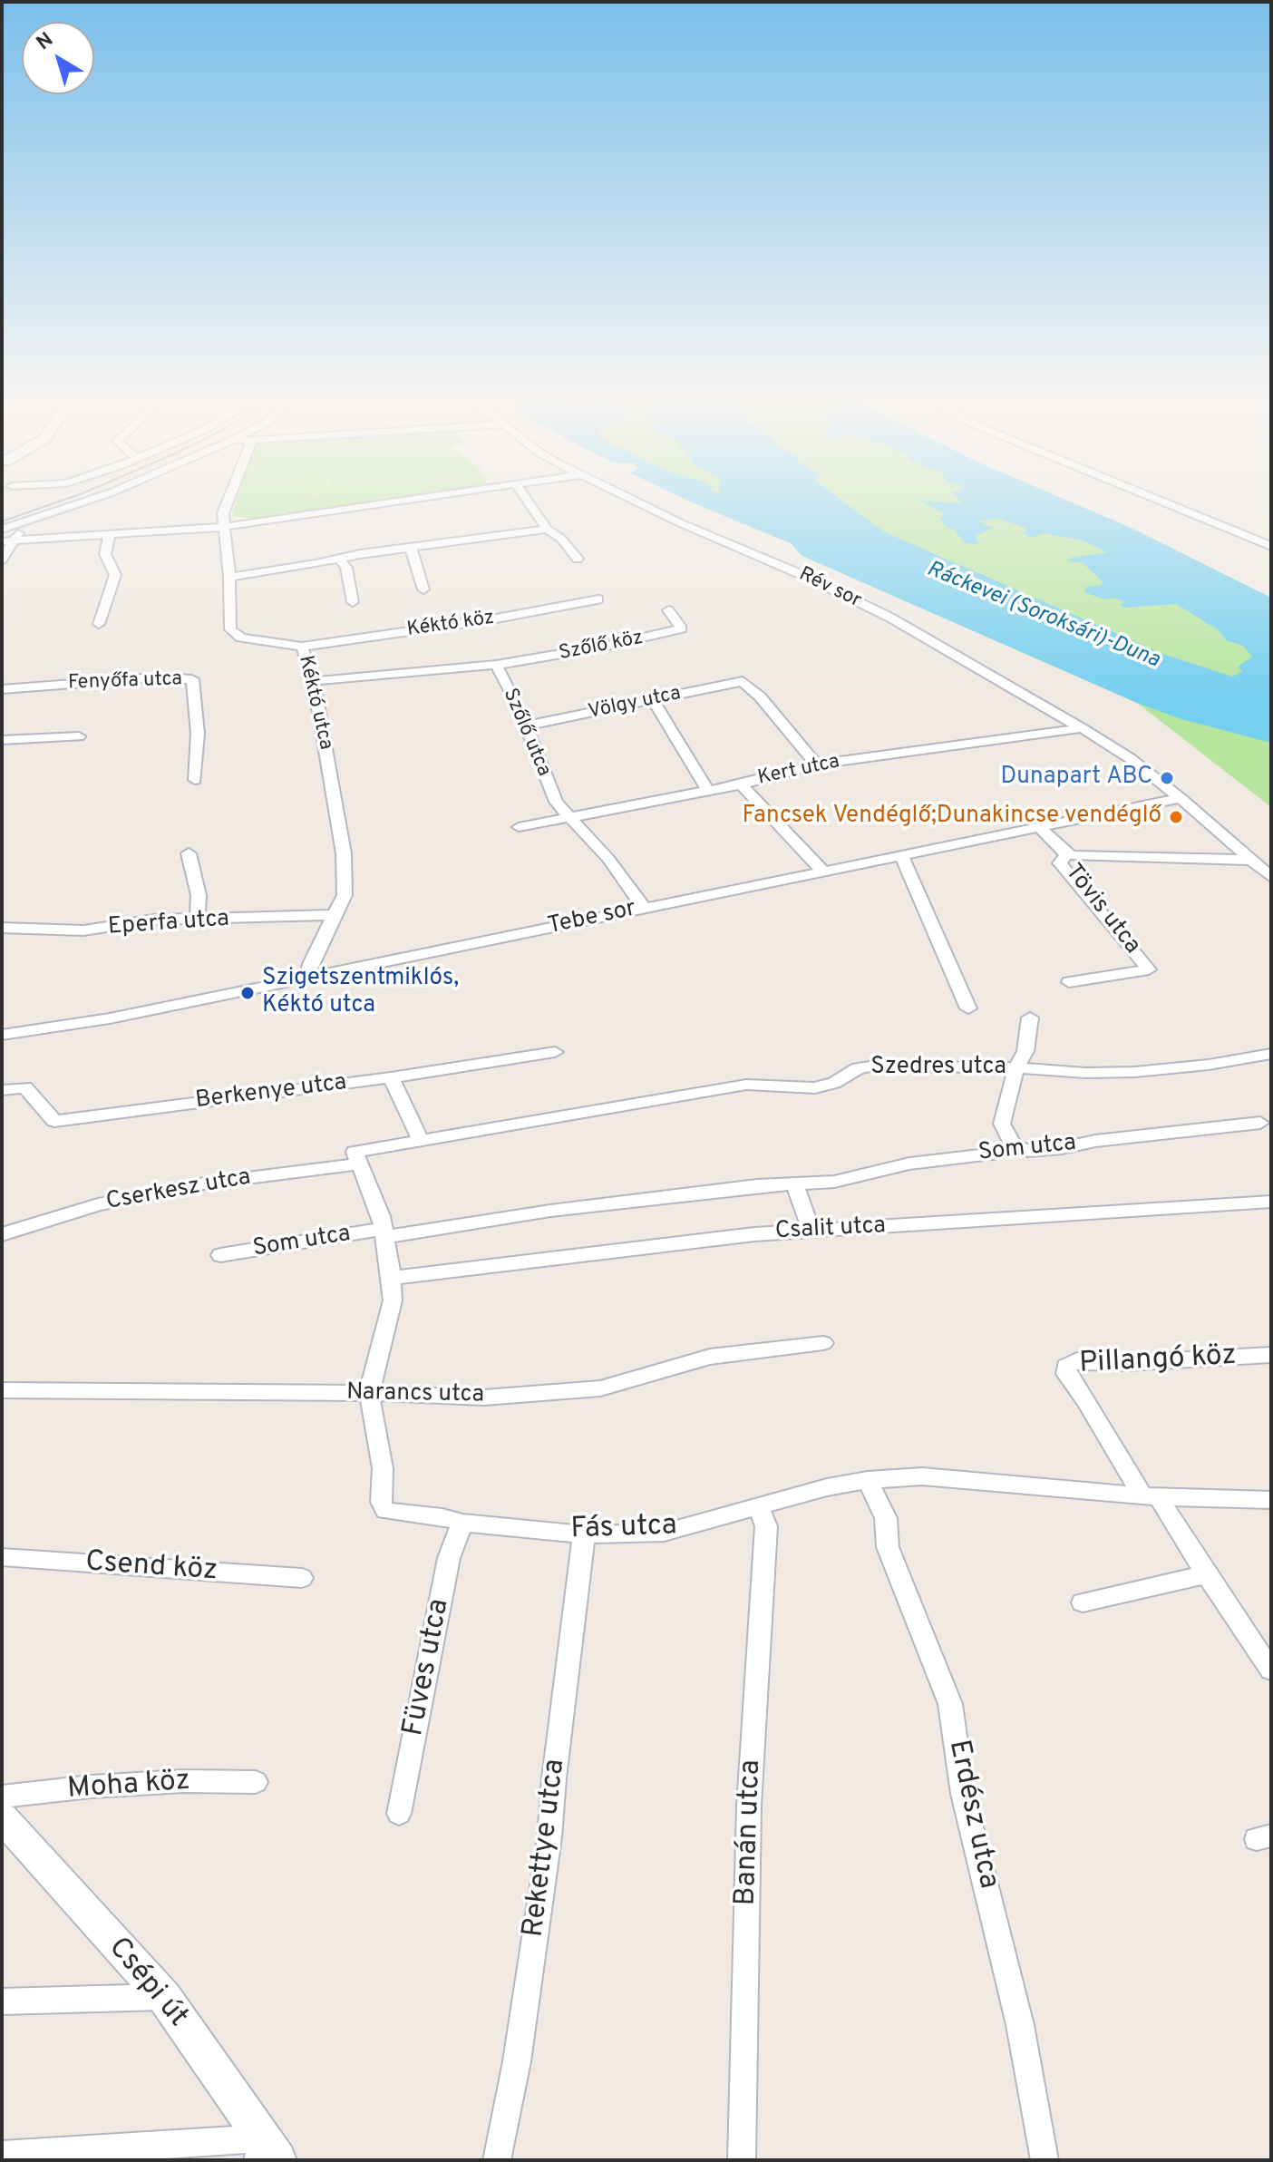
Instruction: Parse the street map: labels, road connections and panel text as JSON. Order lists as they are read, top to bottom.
{
  "streets": {
    "street": [
      "Rév sor",
      "Kéktó köz",
      "Szőlő köz",
      "Fenyőfa utca",
      "Kéktó utca",
      "Völgy utca",
      "Szőlő utca",
      "Kert utca",
      "Tövis utca",
      "Tebe sor",
      "Eperfa utca",
      "Szedres utca",
      "Berkenye utca",
      "Som utca",
      "Cserkesz utca",
      "Csalit utca",
      "Pillangó köz",
      "Narancs utca",
      "Fás utca",
      "Csend köz",
      "Füves utca",
      "Moha köz",
      "Erdész utca",
      "Banán utca",
      "Rekettye utca",
      "Csépi út"
    ]
  },
  "crossings": [
    ["Rév sor", "Kert utca"],
    ["Rév sor", "Tövis utca"],
    ["Rév sor", "Tebe sor"],
    ["Kéktó köz", "Kéktó utca"],
    ["Szőlő köz", "Szőlő utca"],
    ["Kéktó utca", "Szőlő utca"],
    ["Kéktó utca", "Tebe sor"],
    ["Kéktó utca", "Eperfa utca"],
    ["Völgy utca", "Szőlő utca"],
    ["Völgy utca", "Kert utca"],
    ["Szőlő utca", "Kert utca"],
    ["Szőlő utca", "Tebe sor"],
    ["Tövis utca", "Tebe sor"],
    ["Szedres utca", "Cserkesz utca"],
    ["Szedres utca", "Fás utca"],
    ["Som utca", "Fás utca"],
    ["Cserkesz utca", "Fás utca"],
    ["Csalit utca", "Fás utca"],
    ["Pillangó köz", "Fás utca"],
    ["Narancs utca", "Fás utca"],
    ["Fás utca", "Füves utca"],
    ["Fás utca", "Erdész utca"],
    ["Fás utca", "Banán utca"],
    ["Fás utca", "Rekettye utca"]
  ],
  "water": ["Ráckevei (Soroksári)-Duna"],
  "places": ["Dunapart ABC", "Fancsek Vendéglő;Dunakincse vendéglő", "Szigetszentmiklós, Kéktó utca"],
  "north": "top left"
}
